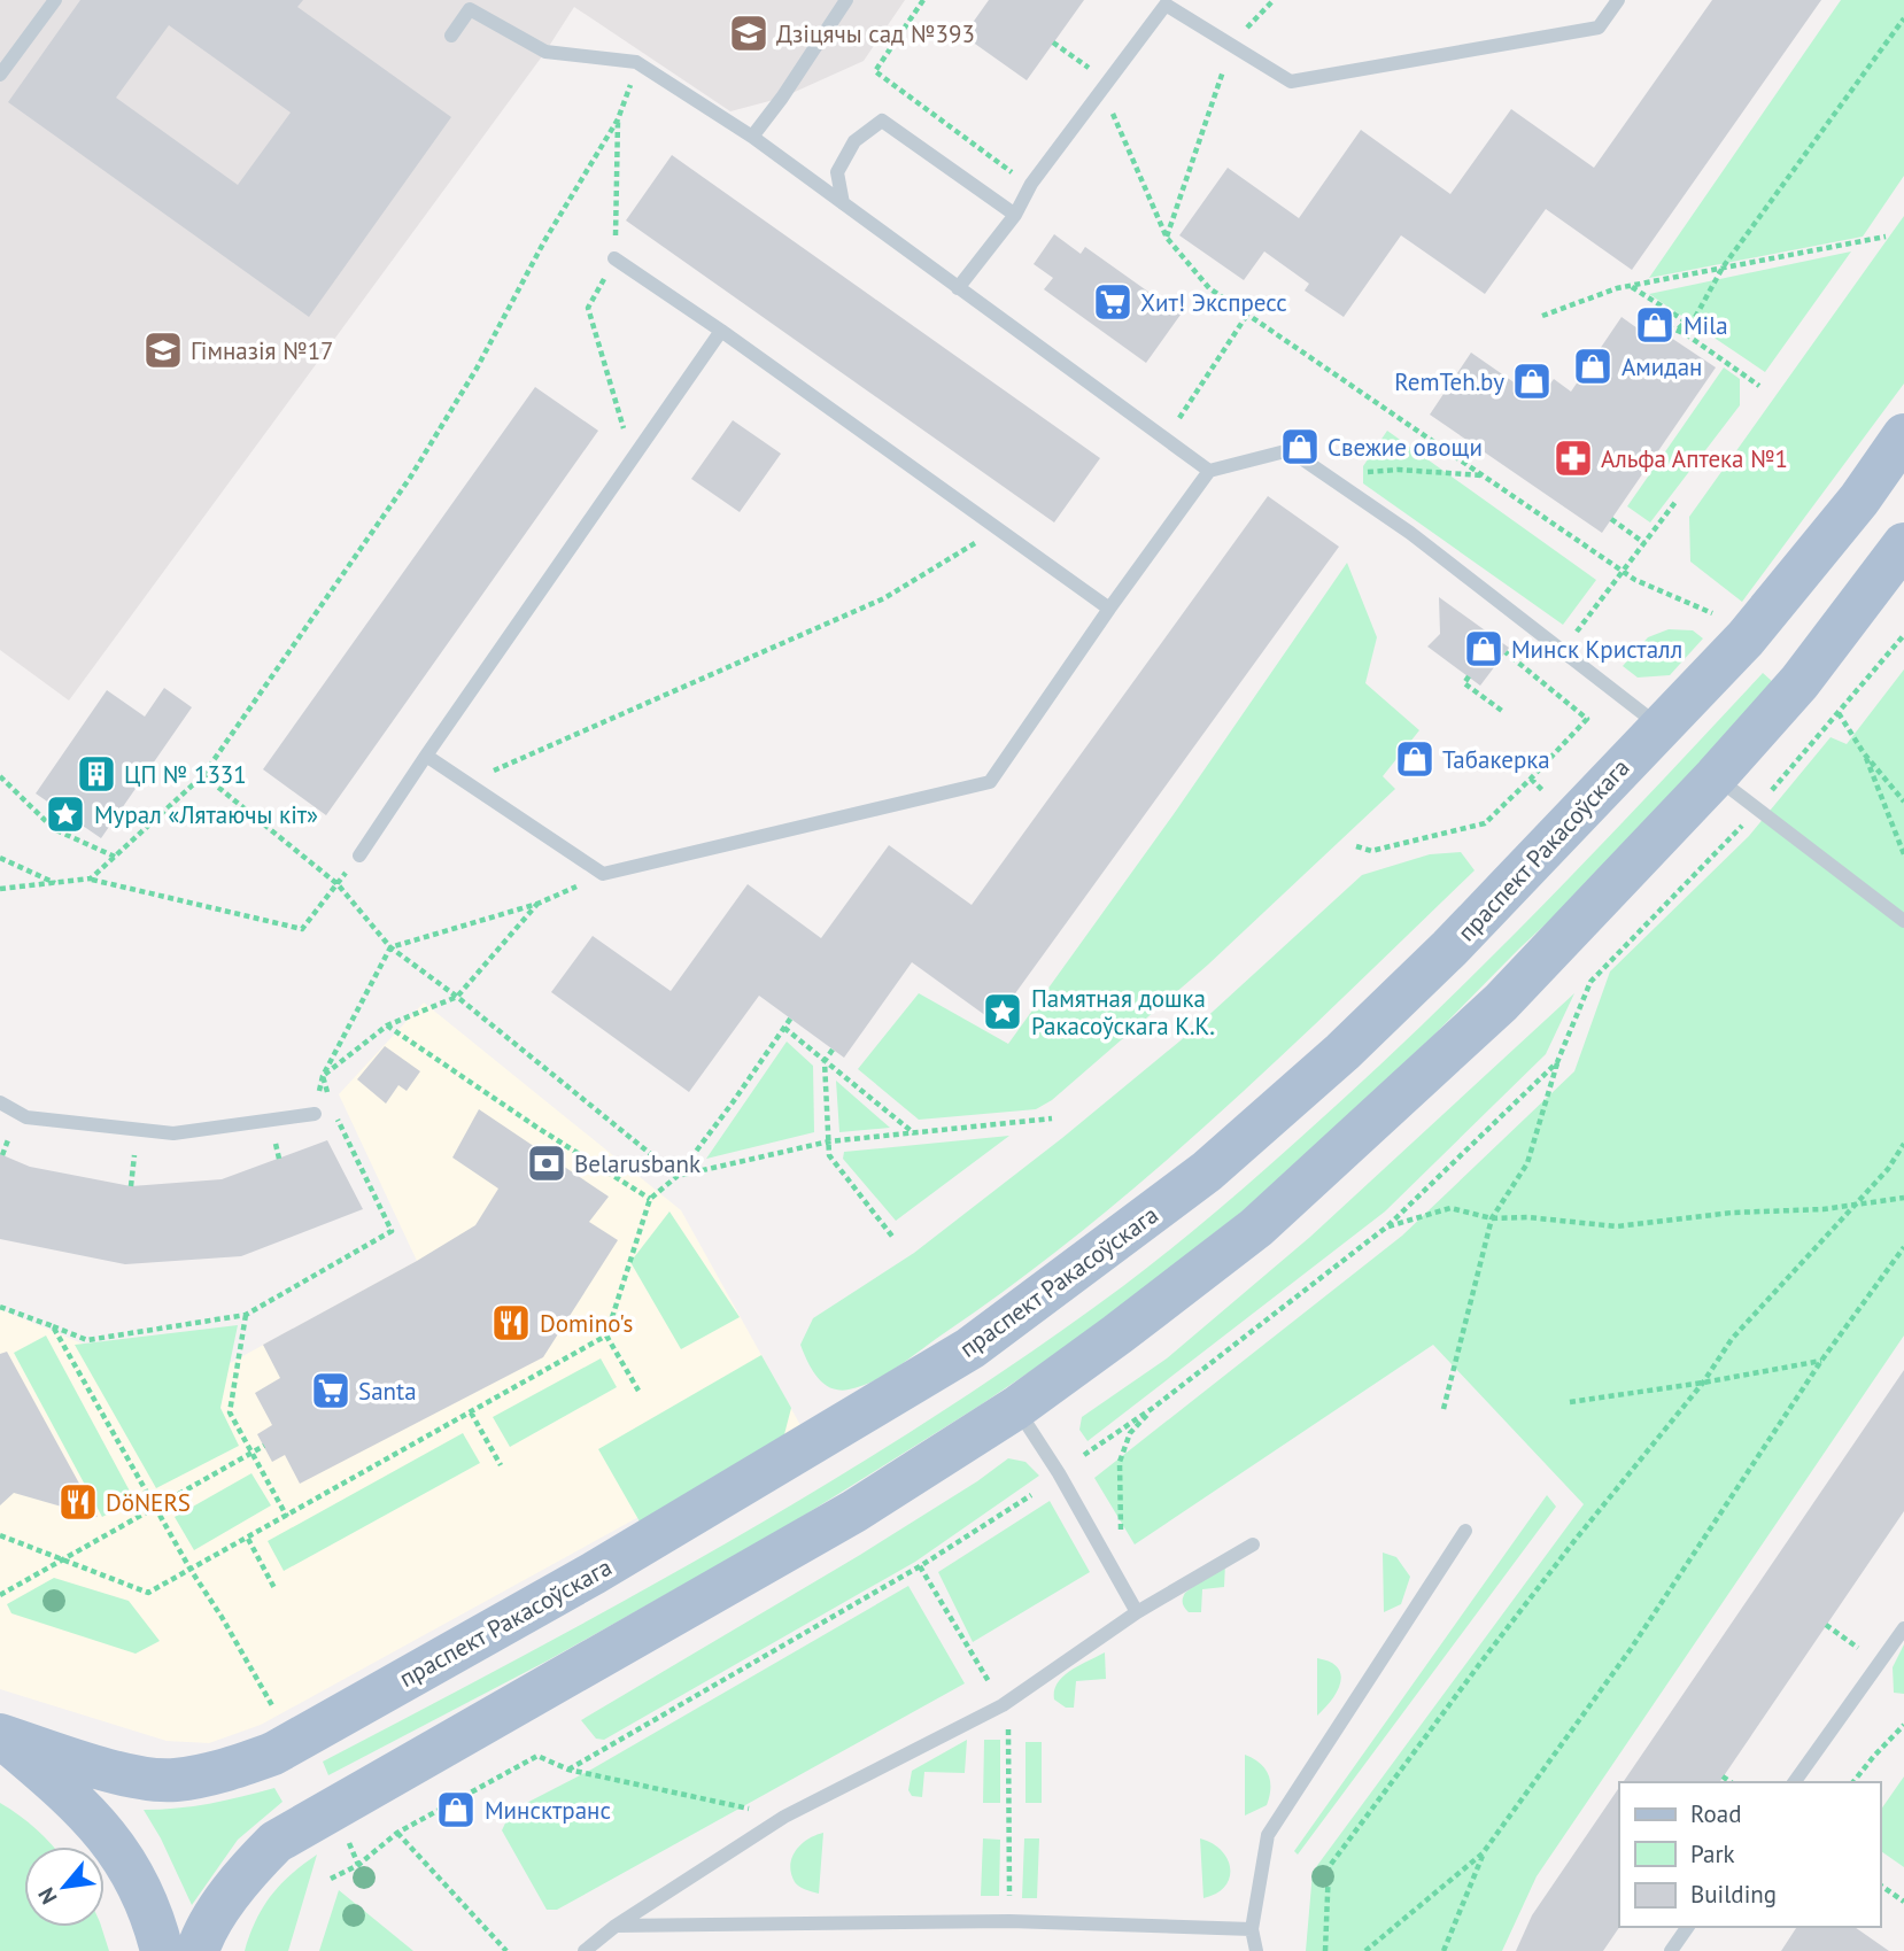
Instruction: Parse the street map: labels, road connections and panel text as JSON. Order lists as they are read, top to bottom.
{
  "streets": {
    "main road": ["праспект Ракасоўскага"]
  },
  "places": {
    "school or university": ["Дзіцячы сад №393", "Гімназія №17"],
    "supermarket": ["Хит! Экспресс", "Santa"],
    "shop": [
      "Mila",
      "Амидан",
      "RemTeh.by",
      "Свежие овощи",
      "Минск Кристалл",
      "Табакерка",
      "Минсктранс"
    ],
    "pharmacy": ["Альфа Аптека №1"],
    "building": ["ЦП № 1331"],
    "place": ["Мурал «Лятаючы кіт»", "Памятная дошка Ракасоўскага К.К."],
    "bank": ["Belarusbank"],
    "restaurant": ["Domino's", "DöNERS"]
  },
  "legend": ["Road", "Park", "Building"],
  "north": "bottom left"
}
